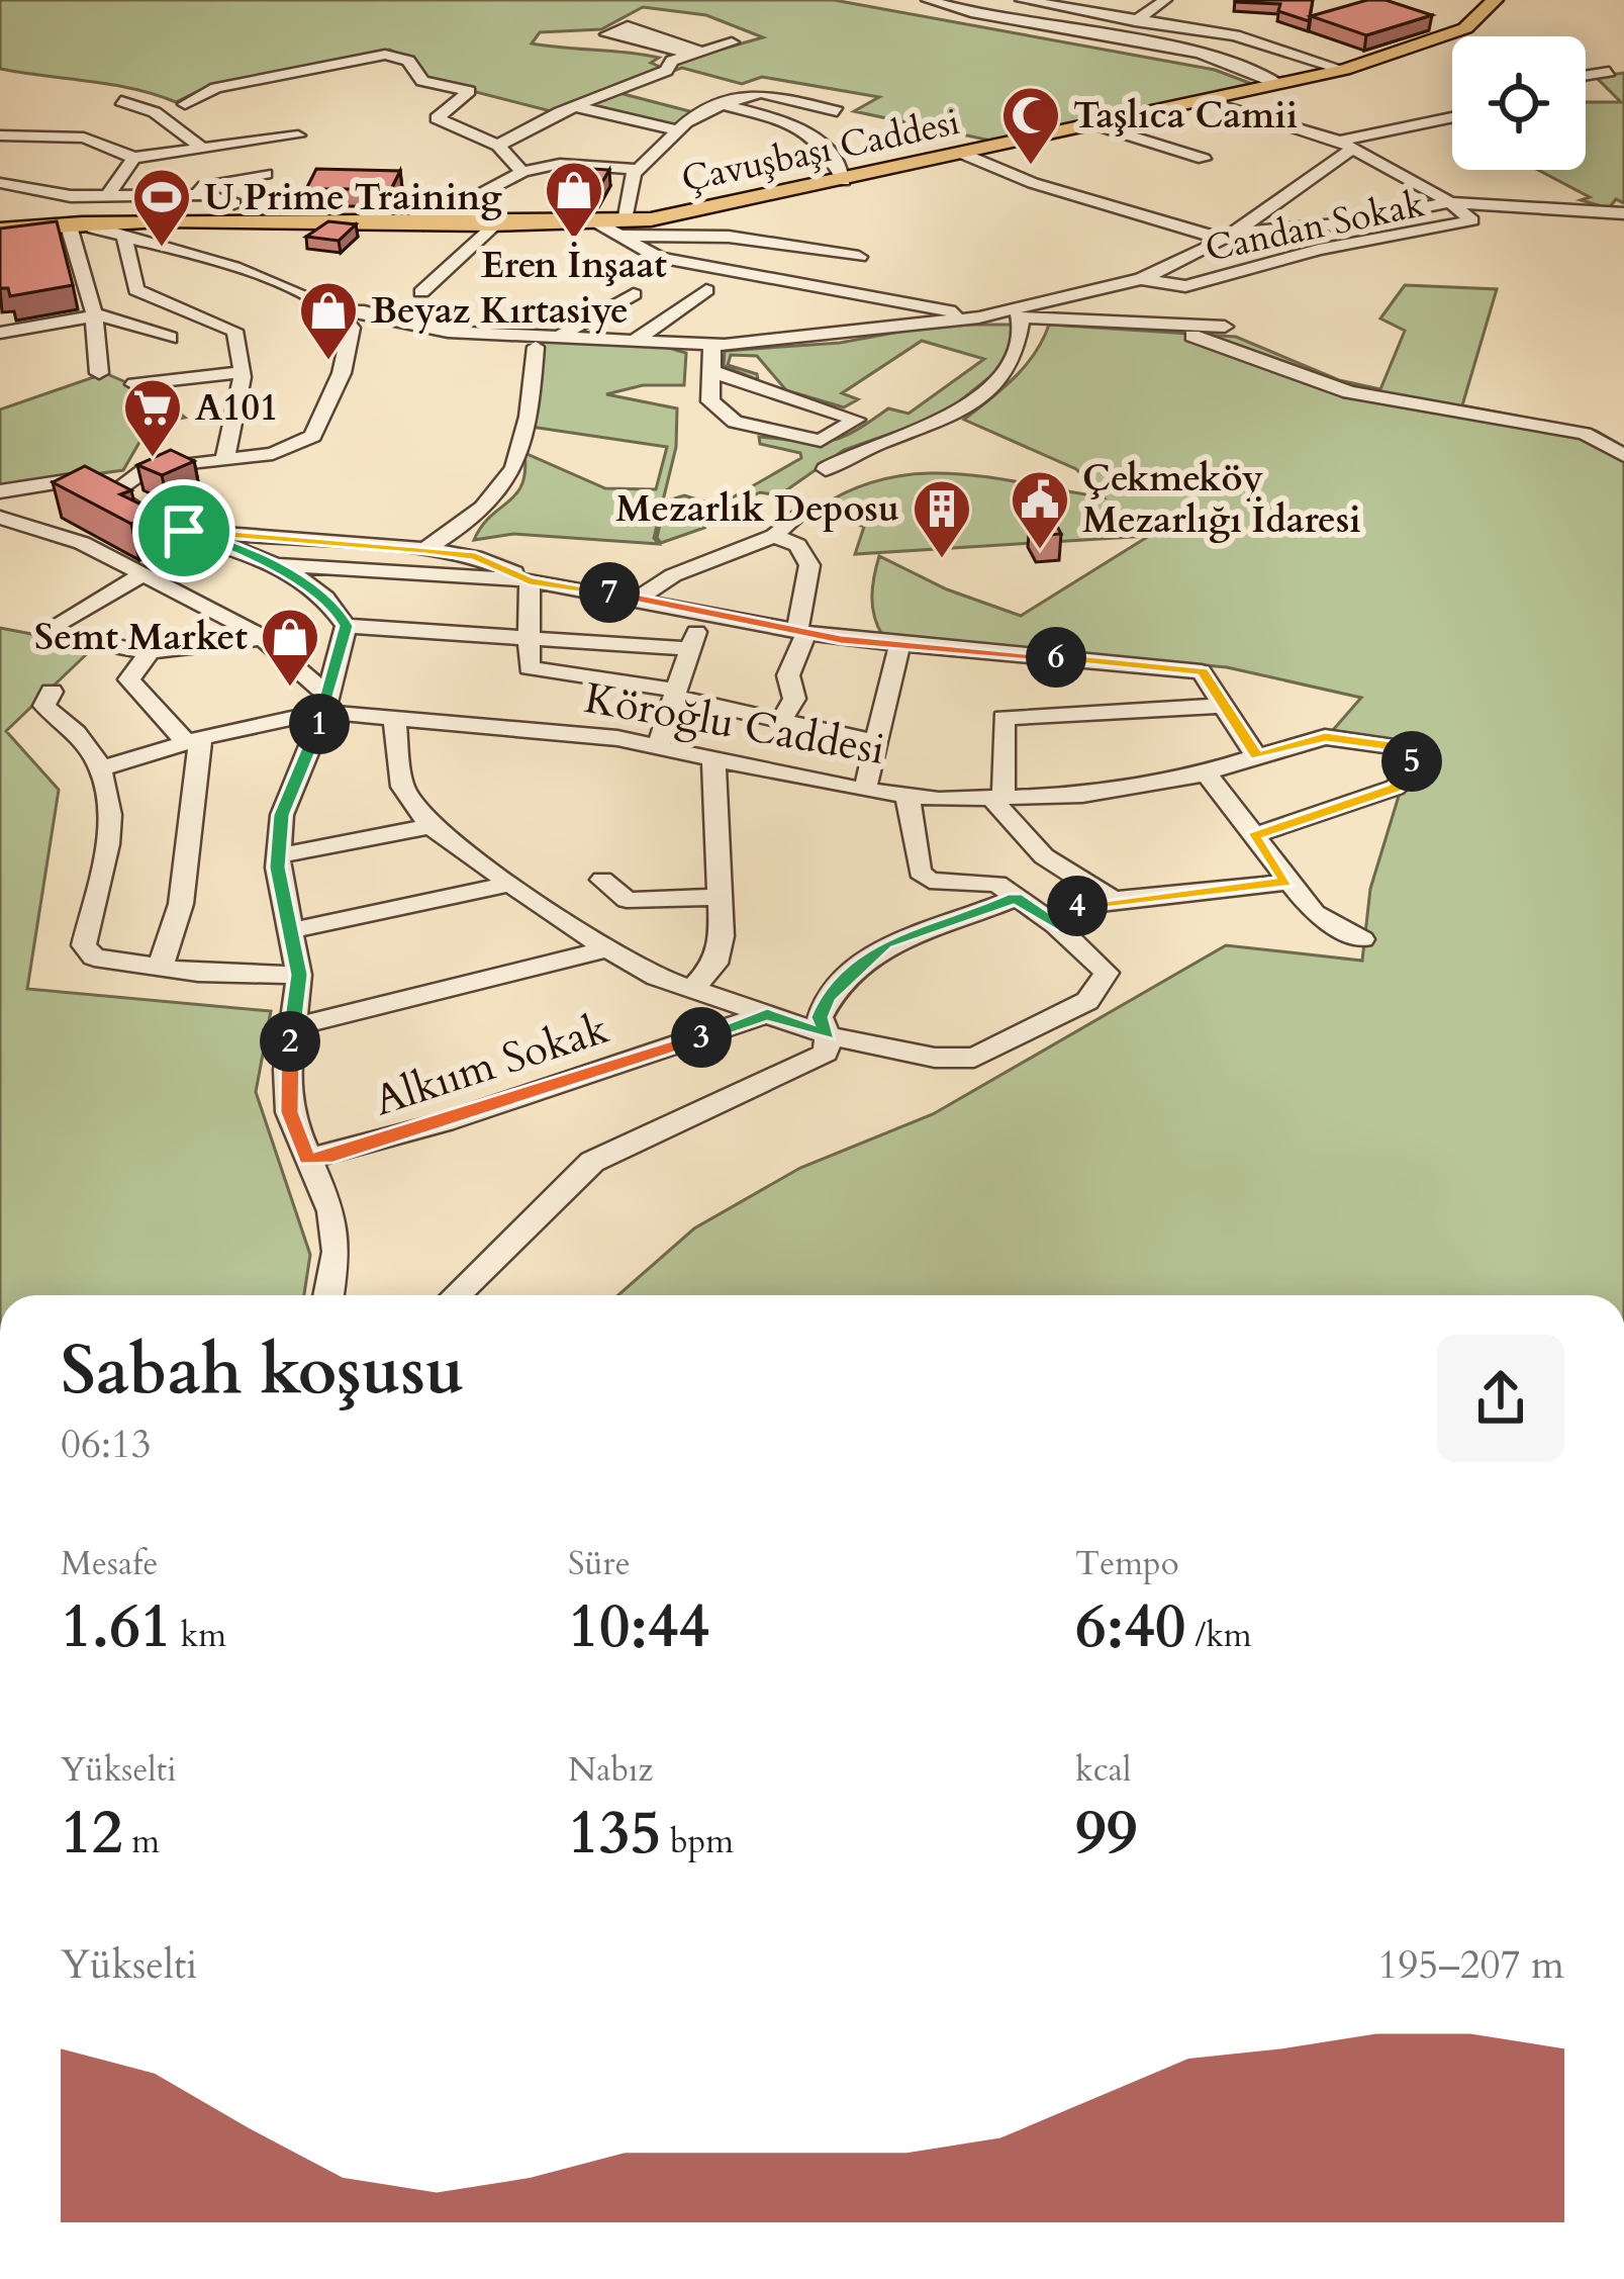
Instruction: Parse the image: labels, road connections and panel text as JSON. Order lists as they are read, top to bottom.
{
  "streets": {
    "main road": ["Çavuşbaşı Caddesi"],
    "street": ["Candan Sokak", "Köroğlu Caddesi", "Alkıım Sokak"]
  },
  "places": {
    "mosque": ["Taşlıca Camii"],
    "shop": ["Eren İnşaat", "Beyaz Kırtasiye", "Semt Market"],
    "sports": ["U Prime Training"],
    "supermarket": ["A101"],
    "public building": ["Çekmeköy Mezarlığı İdaresi"],
    "building": ["Mezarlık Deposu"]
  },
  "page": {
    "pins": [
      "7",
      "6",
      "1",
      "5",
      "4",
      "3",
      "2"
    ],
    "heading": ["Sabah koşusu", "06:13"],
    "stats": [
      ["Mesafe", "1.61 km"],
      ["Süre", "10:44"],
      ["Tempo", "6:40 /km"],
      ["Yükselti", "12 m"],
      ["Nabız", "135 bpm"],
      ["kcal", "99"]
    ],
    "chart": ["Yükselti", "195–207 m"]
  }
}
